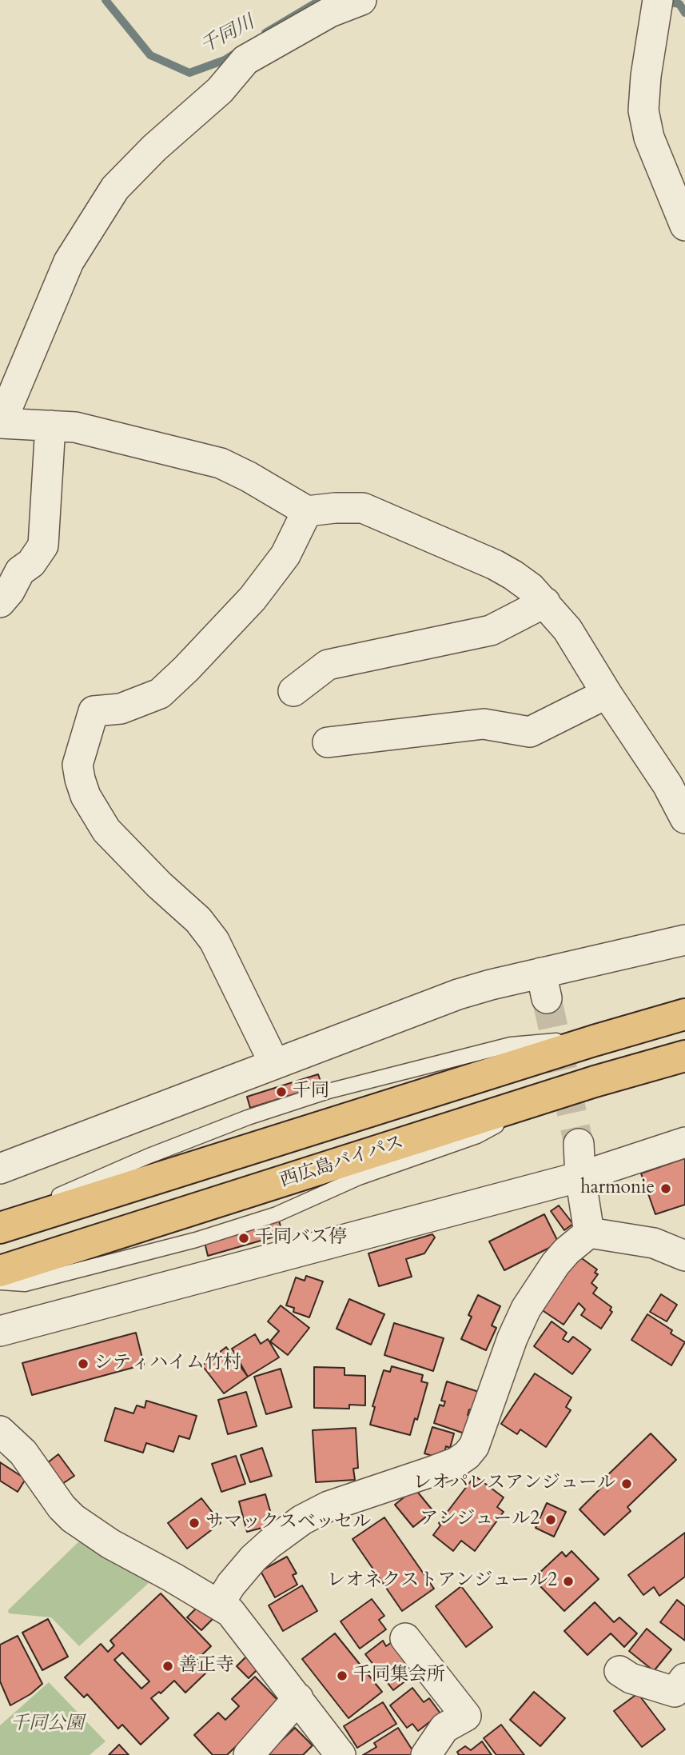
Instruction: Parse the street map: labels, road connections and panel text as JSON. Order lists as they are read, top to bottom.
{
  "streets": {
    "highway": ["西広島バイパス"]
  },
  "water": ["千同川"],
  "parks": ["千同公園"],
  "places": [
    "千同",
    "harmonie",
    "千同バス停",
    "シティハイム竹村",
    "レオパレスアンジュール",
    "アンジュール2",
    "サマックスベッセル",
    "レオネクストアンジュール2",
    "善正寺",
    "千同集会所"
  ]
}
